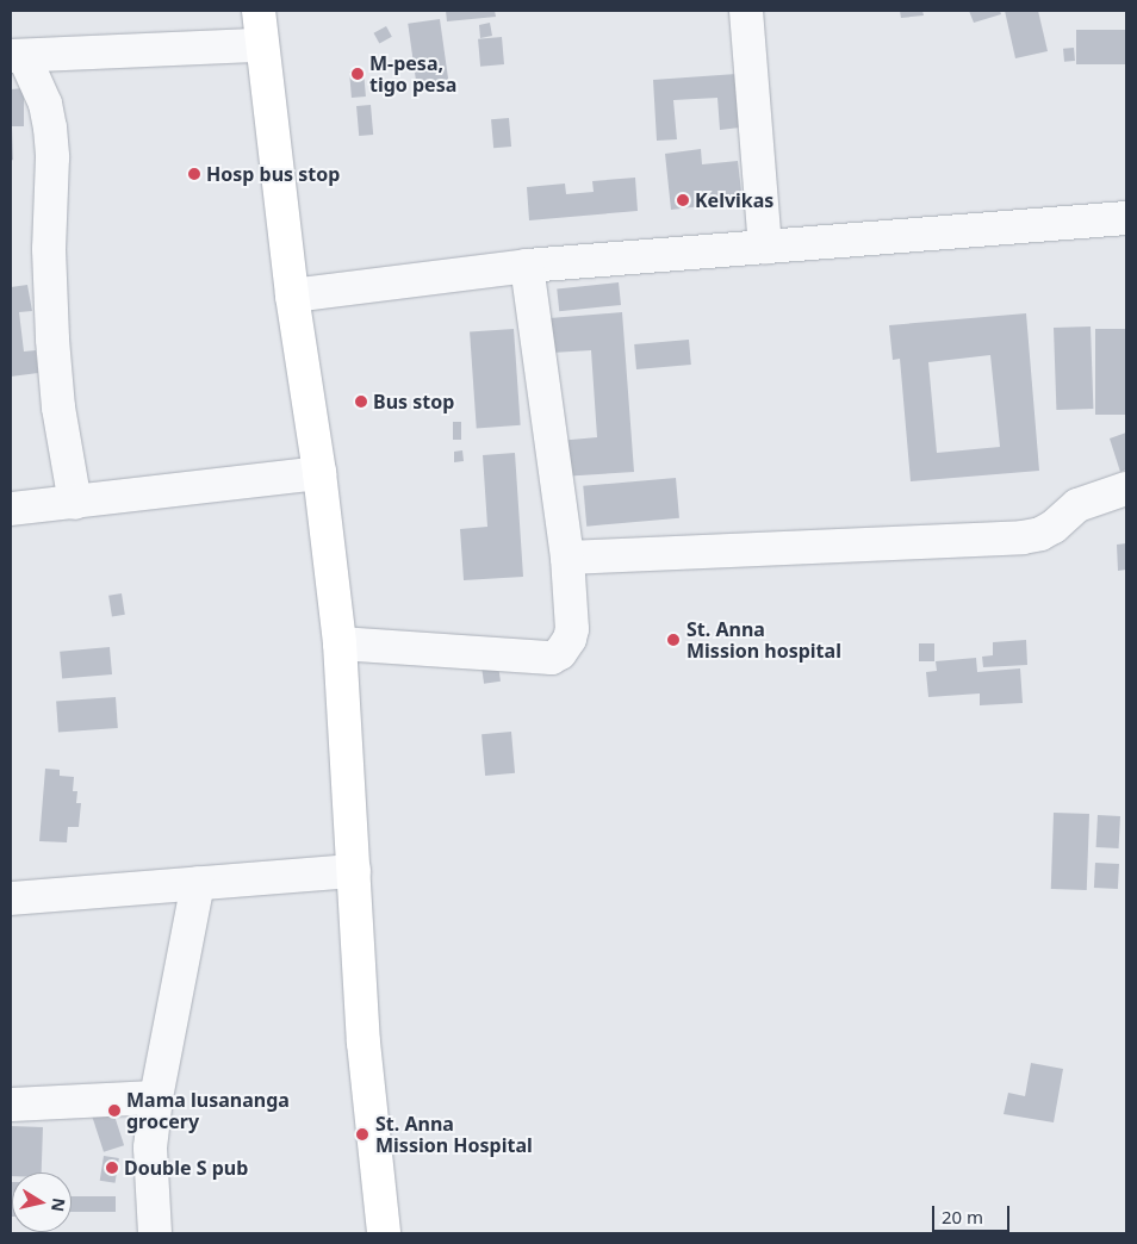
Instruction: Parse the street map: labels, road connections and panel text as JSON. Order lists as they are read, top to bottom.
{
  "places": [
    "M-pesa, tigo pesa",
    "Hosp bus stop",
    "Kelvikas",
    "Bus stop",
    "St. Anna Mission hospital",
    "Mama lusananga grocery",
    "St. Anna Mission Hospital",
    "Double S pub"
  ],
  "scale_bar": "20 m",
  "north": "right"
}
